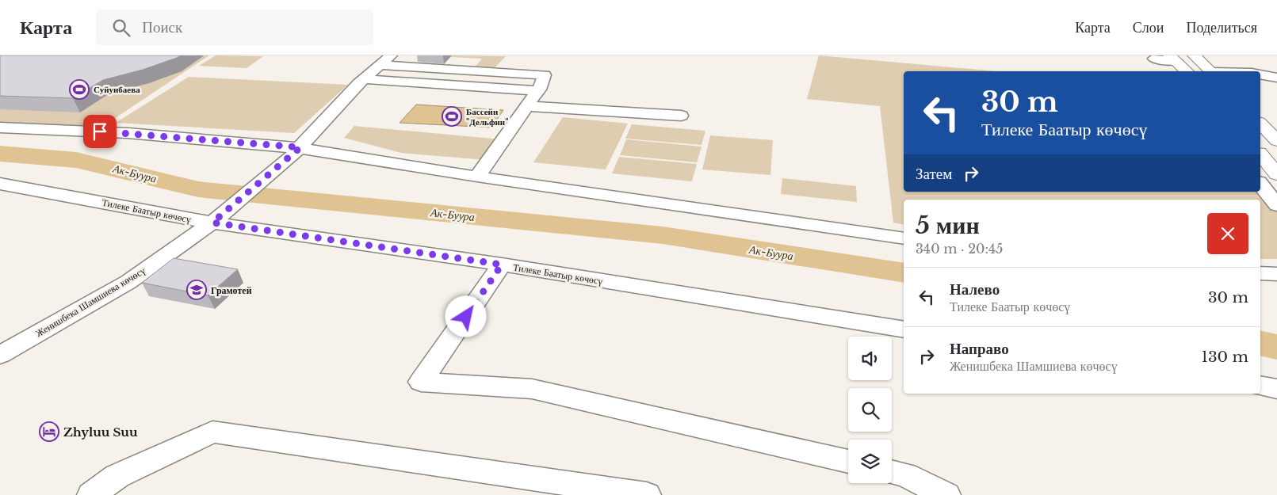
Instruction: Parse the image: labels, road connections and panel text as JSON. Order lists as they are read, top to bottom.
{
  "streets": {
    "street": ["Тилеке Баатыр көчөсү", "Женишбека Шамшиева көчөсү"]
  },
  "crossings": [
    ["Тилеке Баатыр көчөсү", "Женишбека Шамшиева көчөсү"]
  ],
  "water": ["Ак-Буура"],
  "places": {
    "sports": ["Суйунбаева", "Бассейн \"Дельфин\""],
    "school or university": ["Грамотей"],
    "hotel": ["Zhyluu Suu"]
  },
  "page": {
    "header": "Карта",
    "search": "Поиск",
    "nav": ["Карта", "Слои", "Поделиться"],
    "turn": ["30 m", "Тилеке Баатыр көчөсү"],
    "then": "Затем",
    "heading": ["5 мин", "340 m · 20:45"],
    "list": [
      {
        "name": "Налево",
        "note": "Тилеке Баатыр көчөсү",
        "value": "30 m"
      },
      {
        "name": "Направо",
        "note": "Женишбека Шамшиева көчөсү",
        "value": "130 m"
      }
    ]
  }
}
